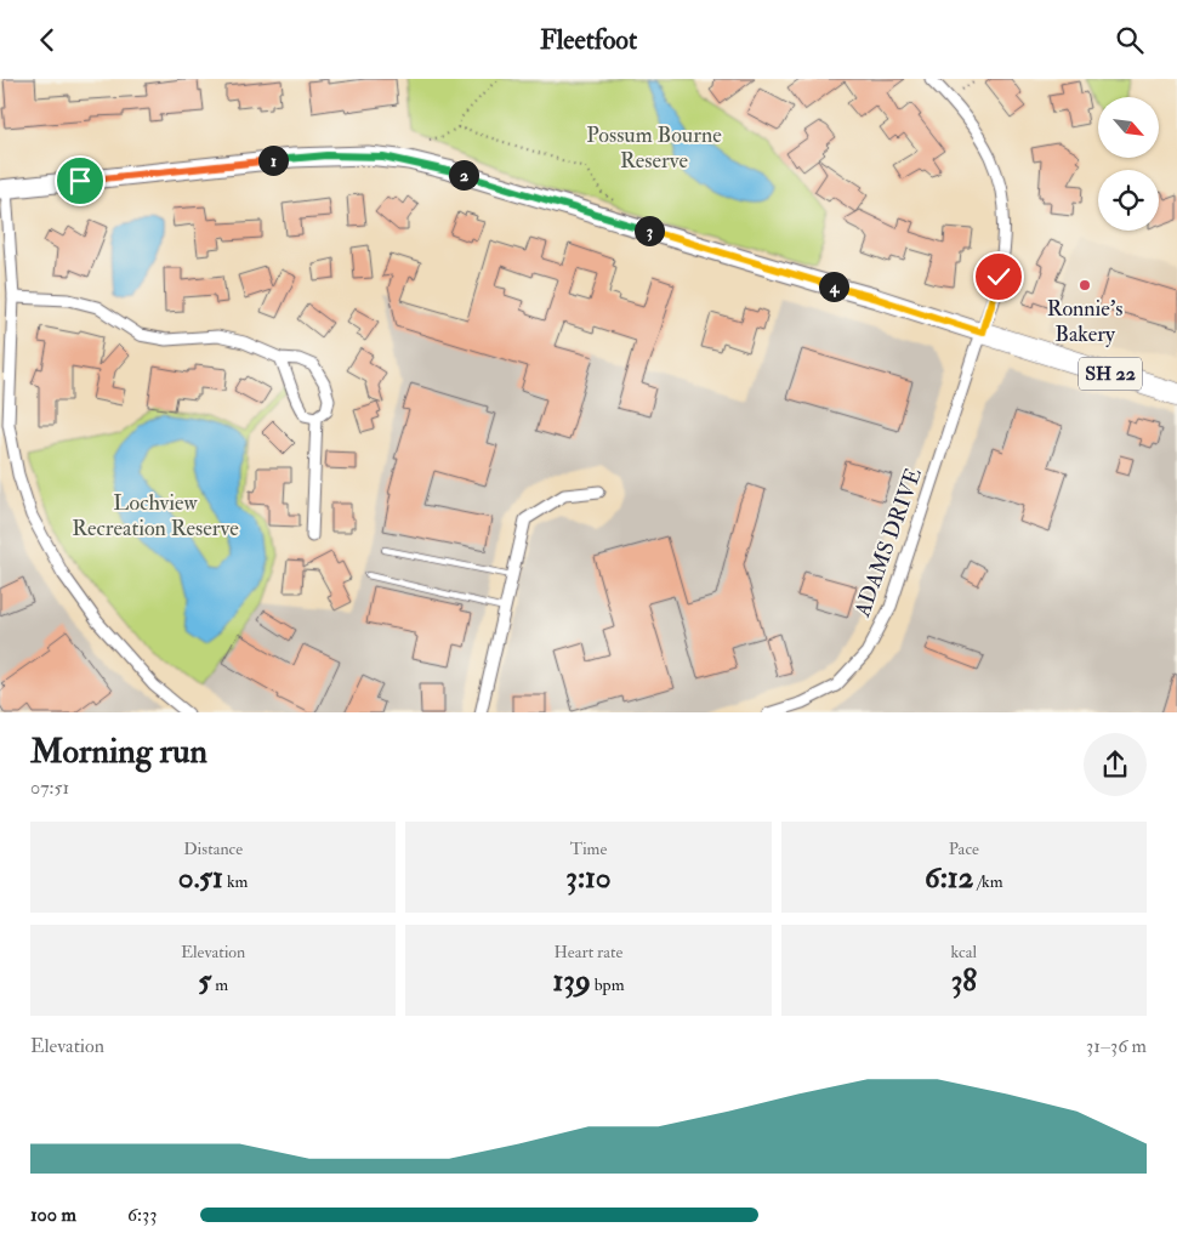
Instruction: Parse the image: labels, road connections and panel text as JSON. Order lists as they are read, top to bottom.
{
  "streets": {
    "highway": ["SH 22"],
    "street": ["ADAMS DRIVE"]
  },
  "crossings": [
    ["SH 22", "ADAMS DRIVE"]
  ],
  "parks": ["Possum Bourne Reserve", "Lochview Recreation Reserve"],
  "places": ["Ronnie's Bakery"],
  "north": "bottom right",
  "page": {
    "header": "Fleetfoot",
    "pins": [
      "1",
      "2",
      "3",
      "4"
    ],
    "heading": ["Morning run", "07:51"],
    "stats": [
      ["Distance", "0.51 km"],
      ["Time", "3:10"],
      ["Pace", "6:12 /km"],
      ["Elevation", "5 m"],
      ["Heart rate", "139 bpm"],
      ["kcal", "38"]
    ],
    "chart": ["Elevation", "31–36 m"],
    "list": [
      {
        "name": "100 m",
        "note": "6:33"
      }
    ]
  }
}
